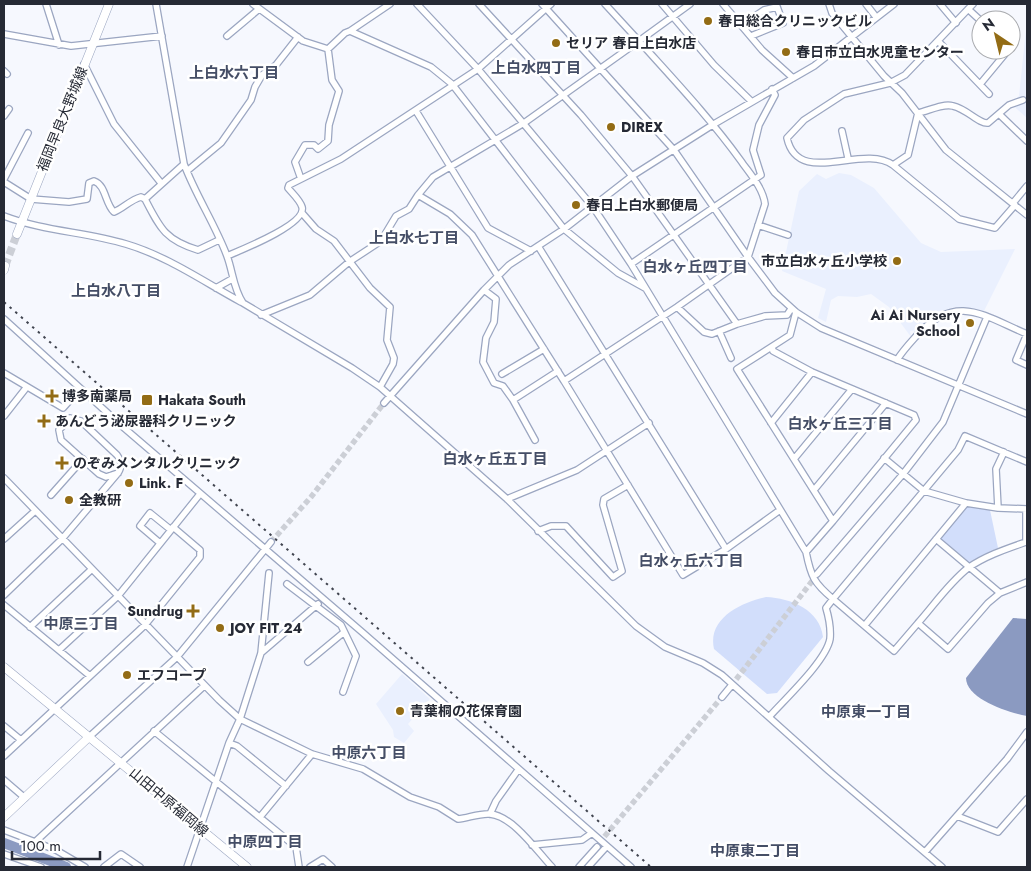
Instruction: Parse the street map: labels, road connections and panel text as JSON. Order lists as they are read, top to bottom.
{
  "streets": {
    "main road": ["福岡早良大野城線", "山田中原福岡線"]
  },
  "districts": [
    "上白水四丁目",
    "上白水六丁目",
    "上白水七丁目",
    "白水ヶ丘四丁目",
    "上白水八丁目",
    "白水ヶ丘三丁目",
    "白水ヶ丘五丁目",
    "白水ヶ丘六丁目",
    "中原三丁目",
    "中原東一丁目",
    "中原六丁目",
    "中原四丁目",
    "中原東二丁目"
  ],
  "places": {
    "other": [
      "春日総合クリニックビル",
      "セリア 春日上白水店",
      "春日市立白水児童センター",
      "DIREX",
      "春日上白水郵便局",
      "市立白水ヶ丘小学校",
      "Ai Ai Nursery School",
      "Link. F",
      "全教研",
      "JOY FIT 24",
      "エフコープ",
      "青葉桐の花保育園"
    ],
    "health": [
      "博多南薬局",
      "あんどう泌尿器科クリニック",
      "のぞみメンタルクリニック",
      "Sundrug"
    ],
    "transit": ["Hakata South"]
  },
  "scale_bar": "100 m",
  "north": "top left"
}
